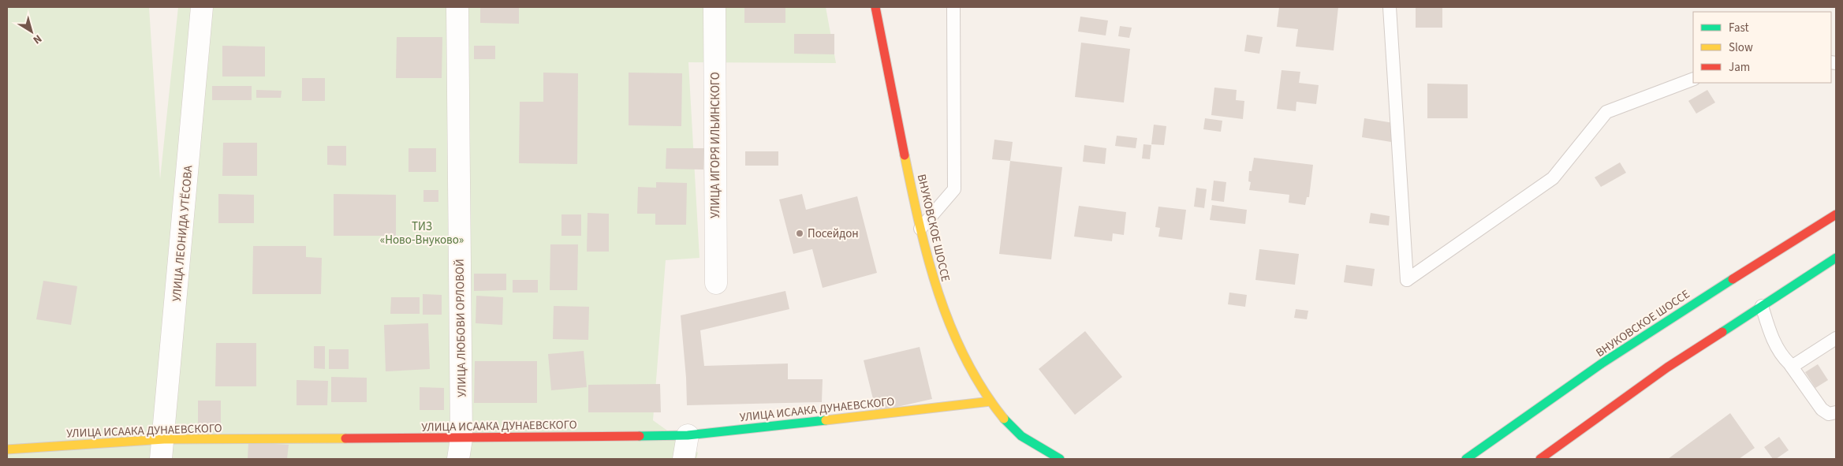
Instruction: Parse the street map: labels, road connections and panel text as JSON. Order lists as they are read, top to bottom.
{
  "streets": {
    "main road": ["ВНУКОВСКОЕ ШОССЕ", "УЛИЦА ИСААКА ДУНАЕВСКОГО"],
    "street": ["УЛИЦА ИГОРЯ ИЛЬИНСКОГО", "УЛИЦА ЛЕОНИДА УТЁСОВА", "УЛИЦА ЛЮБОВИ ОРЛОВОЙ"]
  },
  "crossings": [
    ["ВНУКОВСКОЕ ШОССЕ", "УЛИЦА ИСААКА ДУНАЕВСКОГО"],
    ["УЛИЦА ЛЕОНИДА УТЁСОВА", "УЛИЦА ИСААКА ДУНАЕВСКОГО"],
    ["УЛИЦА ЛЮБОВИ ОРЛОВОЙ", "УЛИЦА ИСААКА ДУНАЕВСКОГО"]
  ],
  "parks": ["ТИЗ «Ново-Внуково»"],
  "places": ["Посейдон"],
  "legend": ["Fast", "Slow", "Jam"],
  "north": "bottom right"
}
